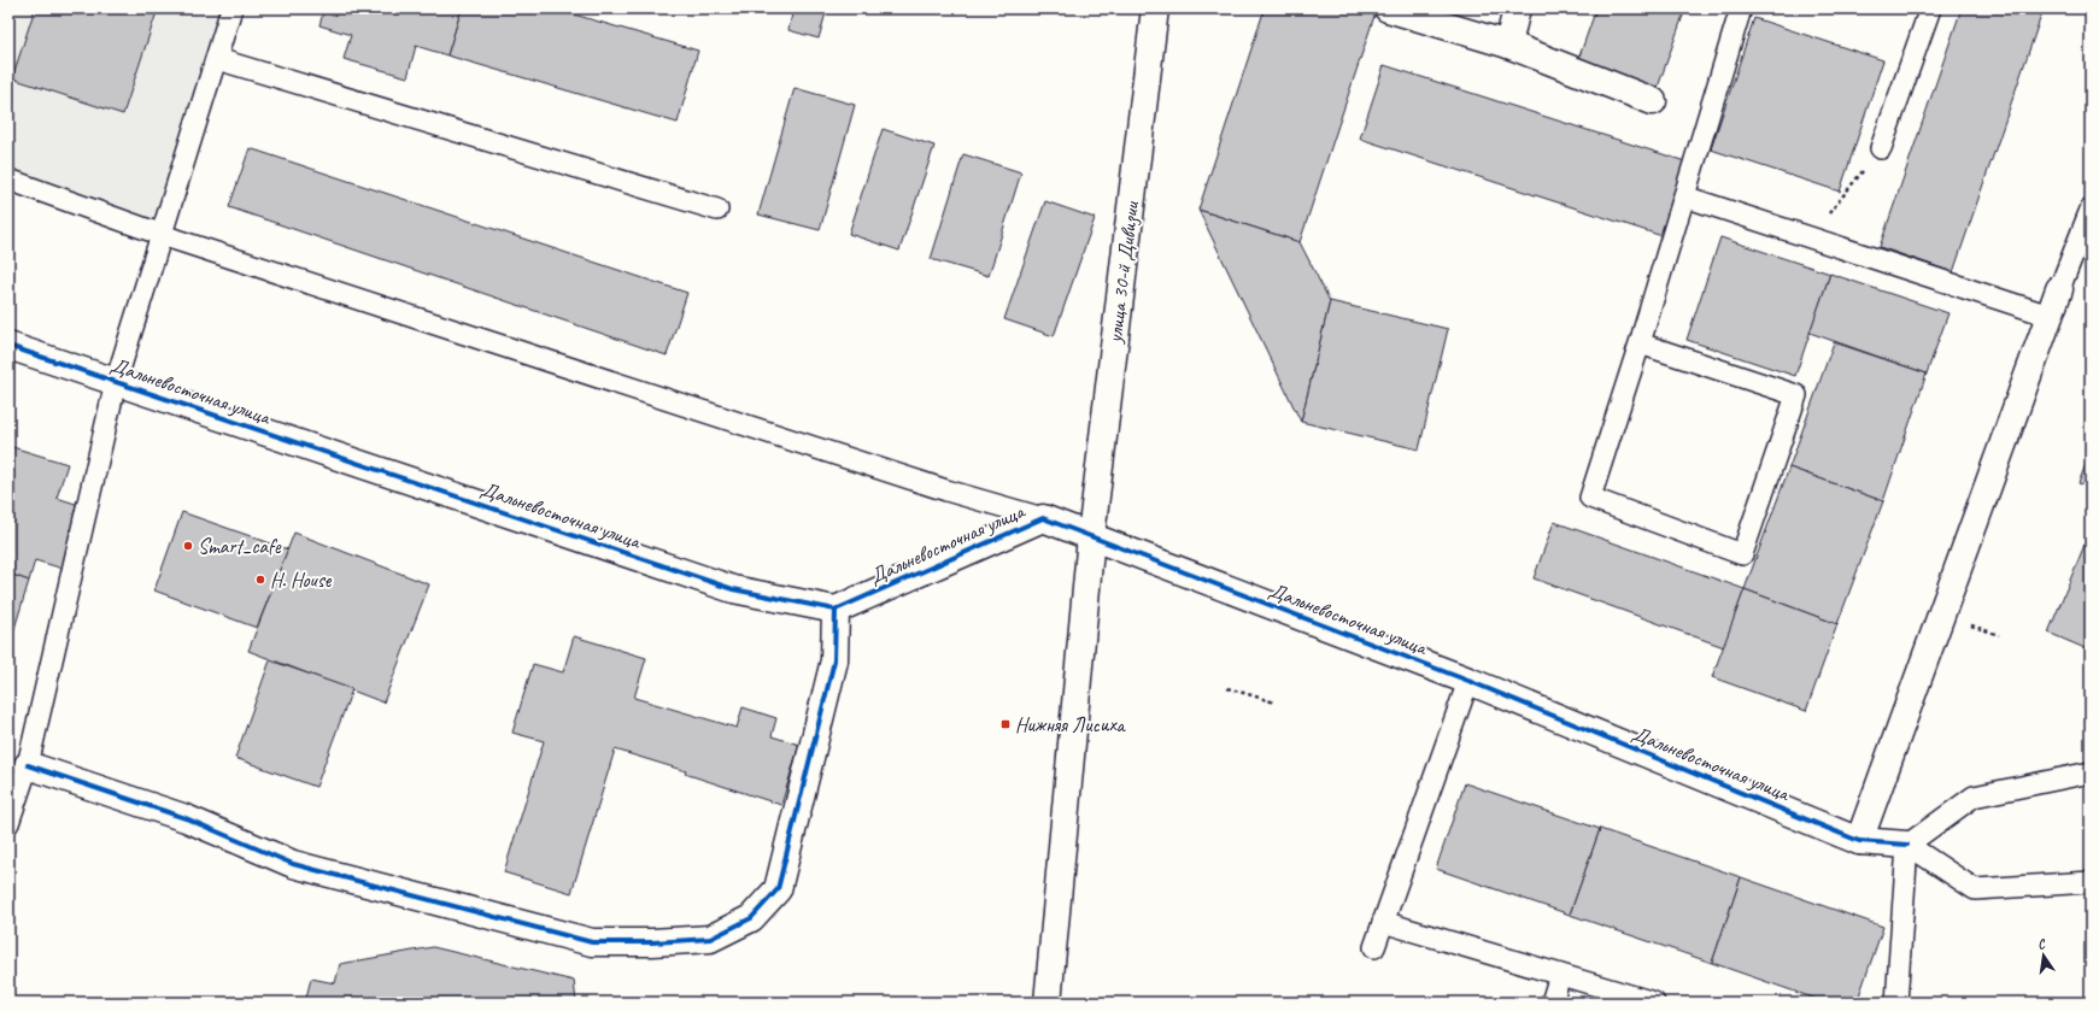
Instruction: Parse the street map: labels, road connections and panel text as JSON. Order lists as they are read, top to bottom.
{
  "streets": {
    "street": ["улица 30-й Дивизии", "Дальневосточная улица"]
  },
  "crossings": [
    ["улица 30-й Дивизии", "Дальневосточная улица"]
  ],
  "places": {
    "other": ["Smart_cafe", "H. House"],
    "transit": ["Нижняя Лисиха"]
  },
  "north": "top"
}
